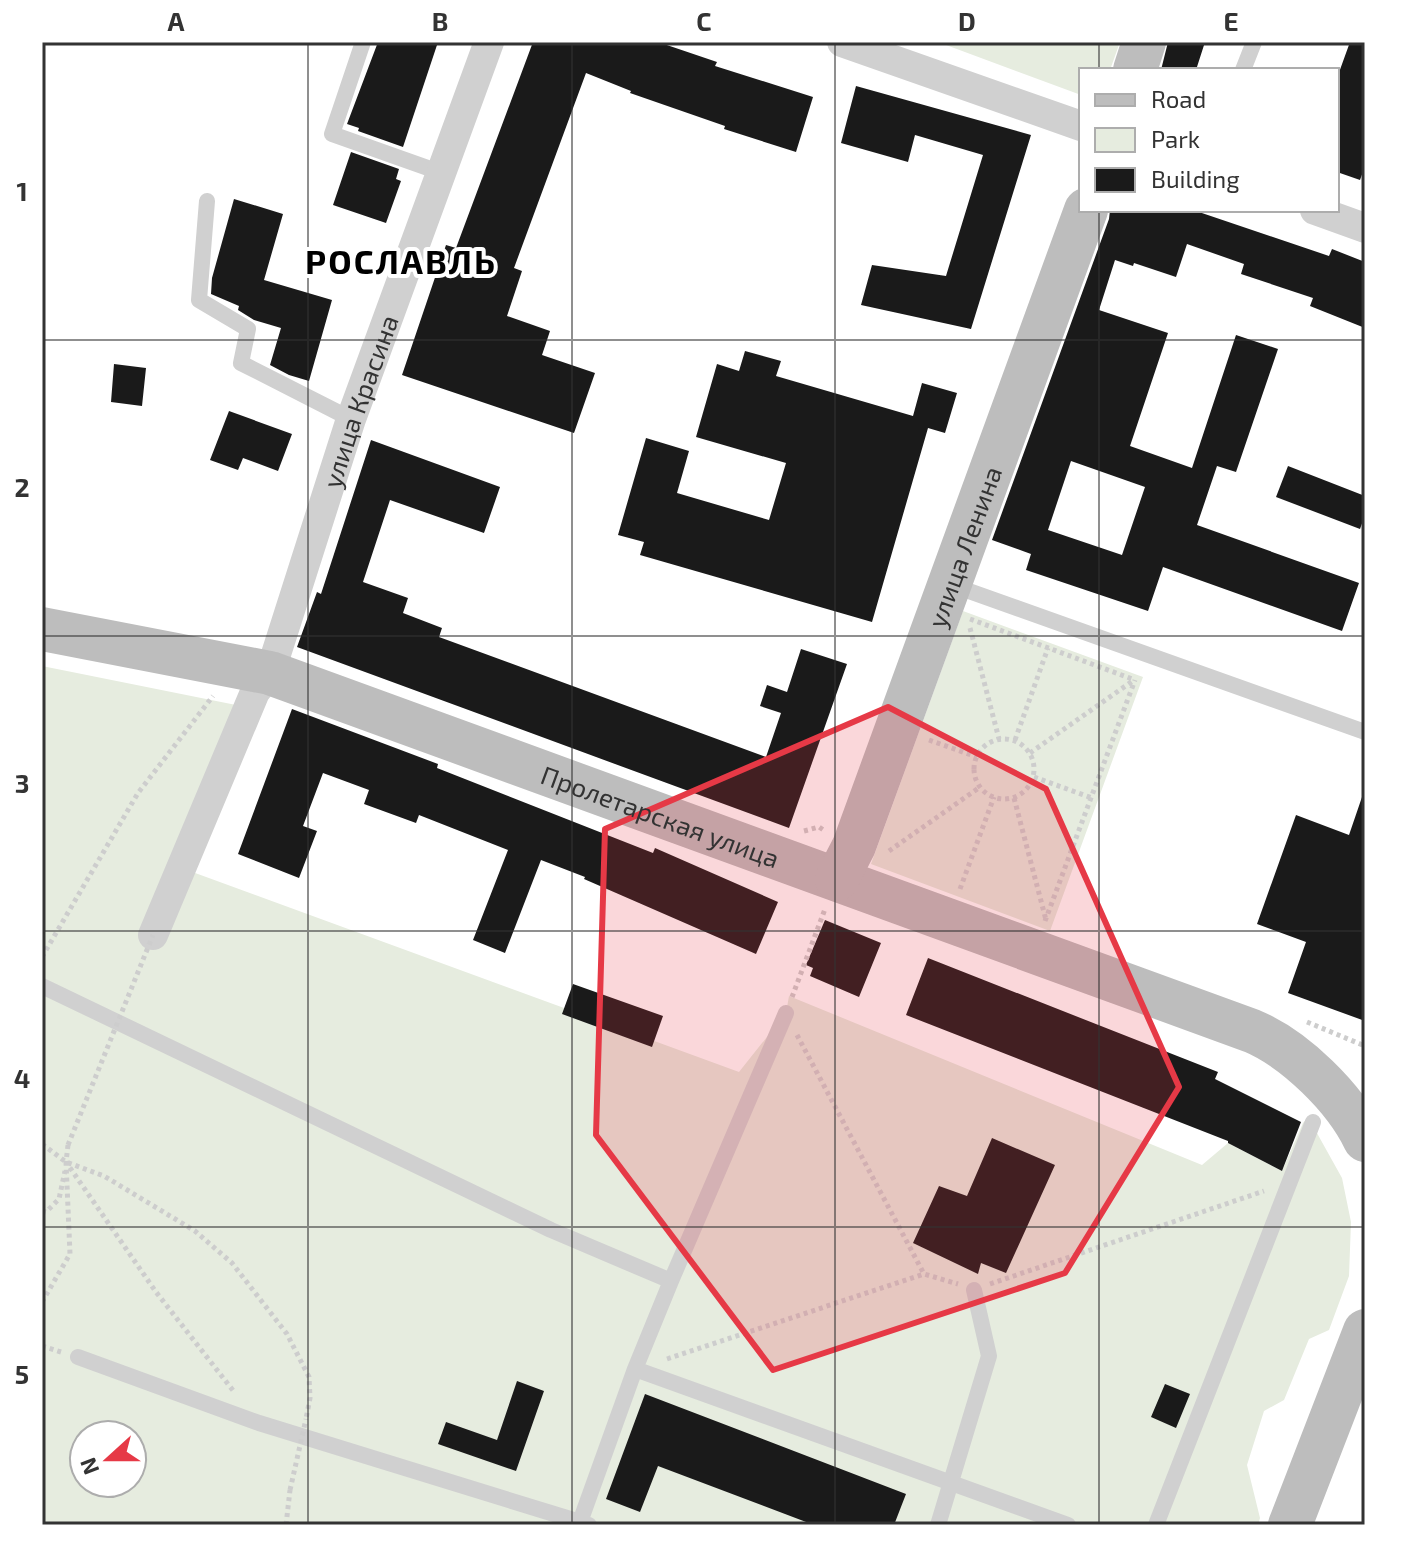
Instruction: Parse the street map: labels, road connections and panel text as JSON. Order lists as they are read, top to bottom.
{
  "streets": {
    "main road": ["улица Ленина", "Пролетарская улица"],
    "street": ["улица Красина"]
  },
  "crossings": [
    ["улица Красина", "Пролетарская улица"],
    ["улица Ленина", "Пролетарская улица"]
  ],
  "districts": ["РОСЛАВЛЬ"],
  "legend": ["Road", "Park", "Building"],
  "north": "left",
  "grid": {
    "columns": [
      "A",
      "B",
      "C",
      "D",
      "E"
    ],
    "rows": [
      "1",
      "2",
      "3",
      "4",
      "5"
    ]
  }
}
